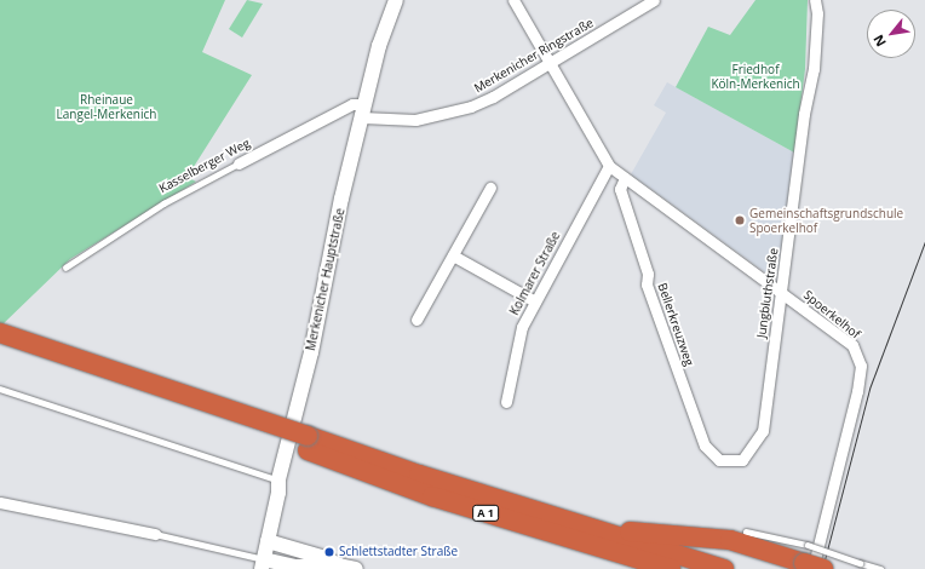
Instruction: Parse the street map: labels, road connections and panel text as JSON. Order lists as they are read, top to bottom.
{
  "streets": {
    "highway": ["A 1"],
    "street": [
      "Merkenicher Ringstraße",
      "Kasselberger Weg",
      "Kolmarer Straße",
      "Merkenicher Hauptstraße",
      "Jungbluthstraße",
      "Spoerkelhof",
      "Bellerkreuzweg"
    ]
  },
  "crossings": [
    ["Merkenicher Ringstraße", "Kasselberger Weg"],
    ["Merkenicher Ringstraße", "Merkenicher Hauptstraße"],
    ["Kasselberger Weg", "Merkenicher Hauptstraße"],
    ["Kolmarer Straße", "Spoerkelhof"],
    ["Jungbluthstraße", "Spoerkelhof"],
    ["Jungbluthstraße", "Bellerkreuzweg"],
    ["Spoerkelhof", "Bellerkreuzweg"],
    ["Spoerkelhof", "A 1"]
  ],
  "parks": ["Friedhof Köln-Merkenich", "Rheinaue Langel-Merkenich"],
  "places": ["Gemeinschaftsgrundschule Spoerkelhof", "Schlettstadter Straße"],
  "north": "bottom left"
}
